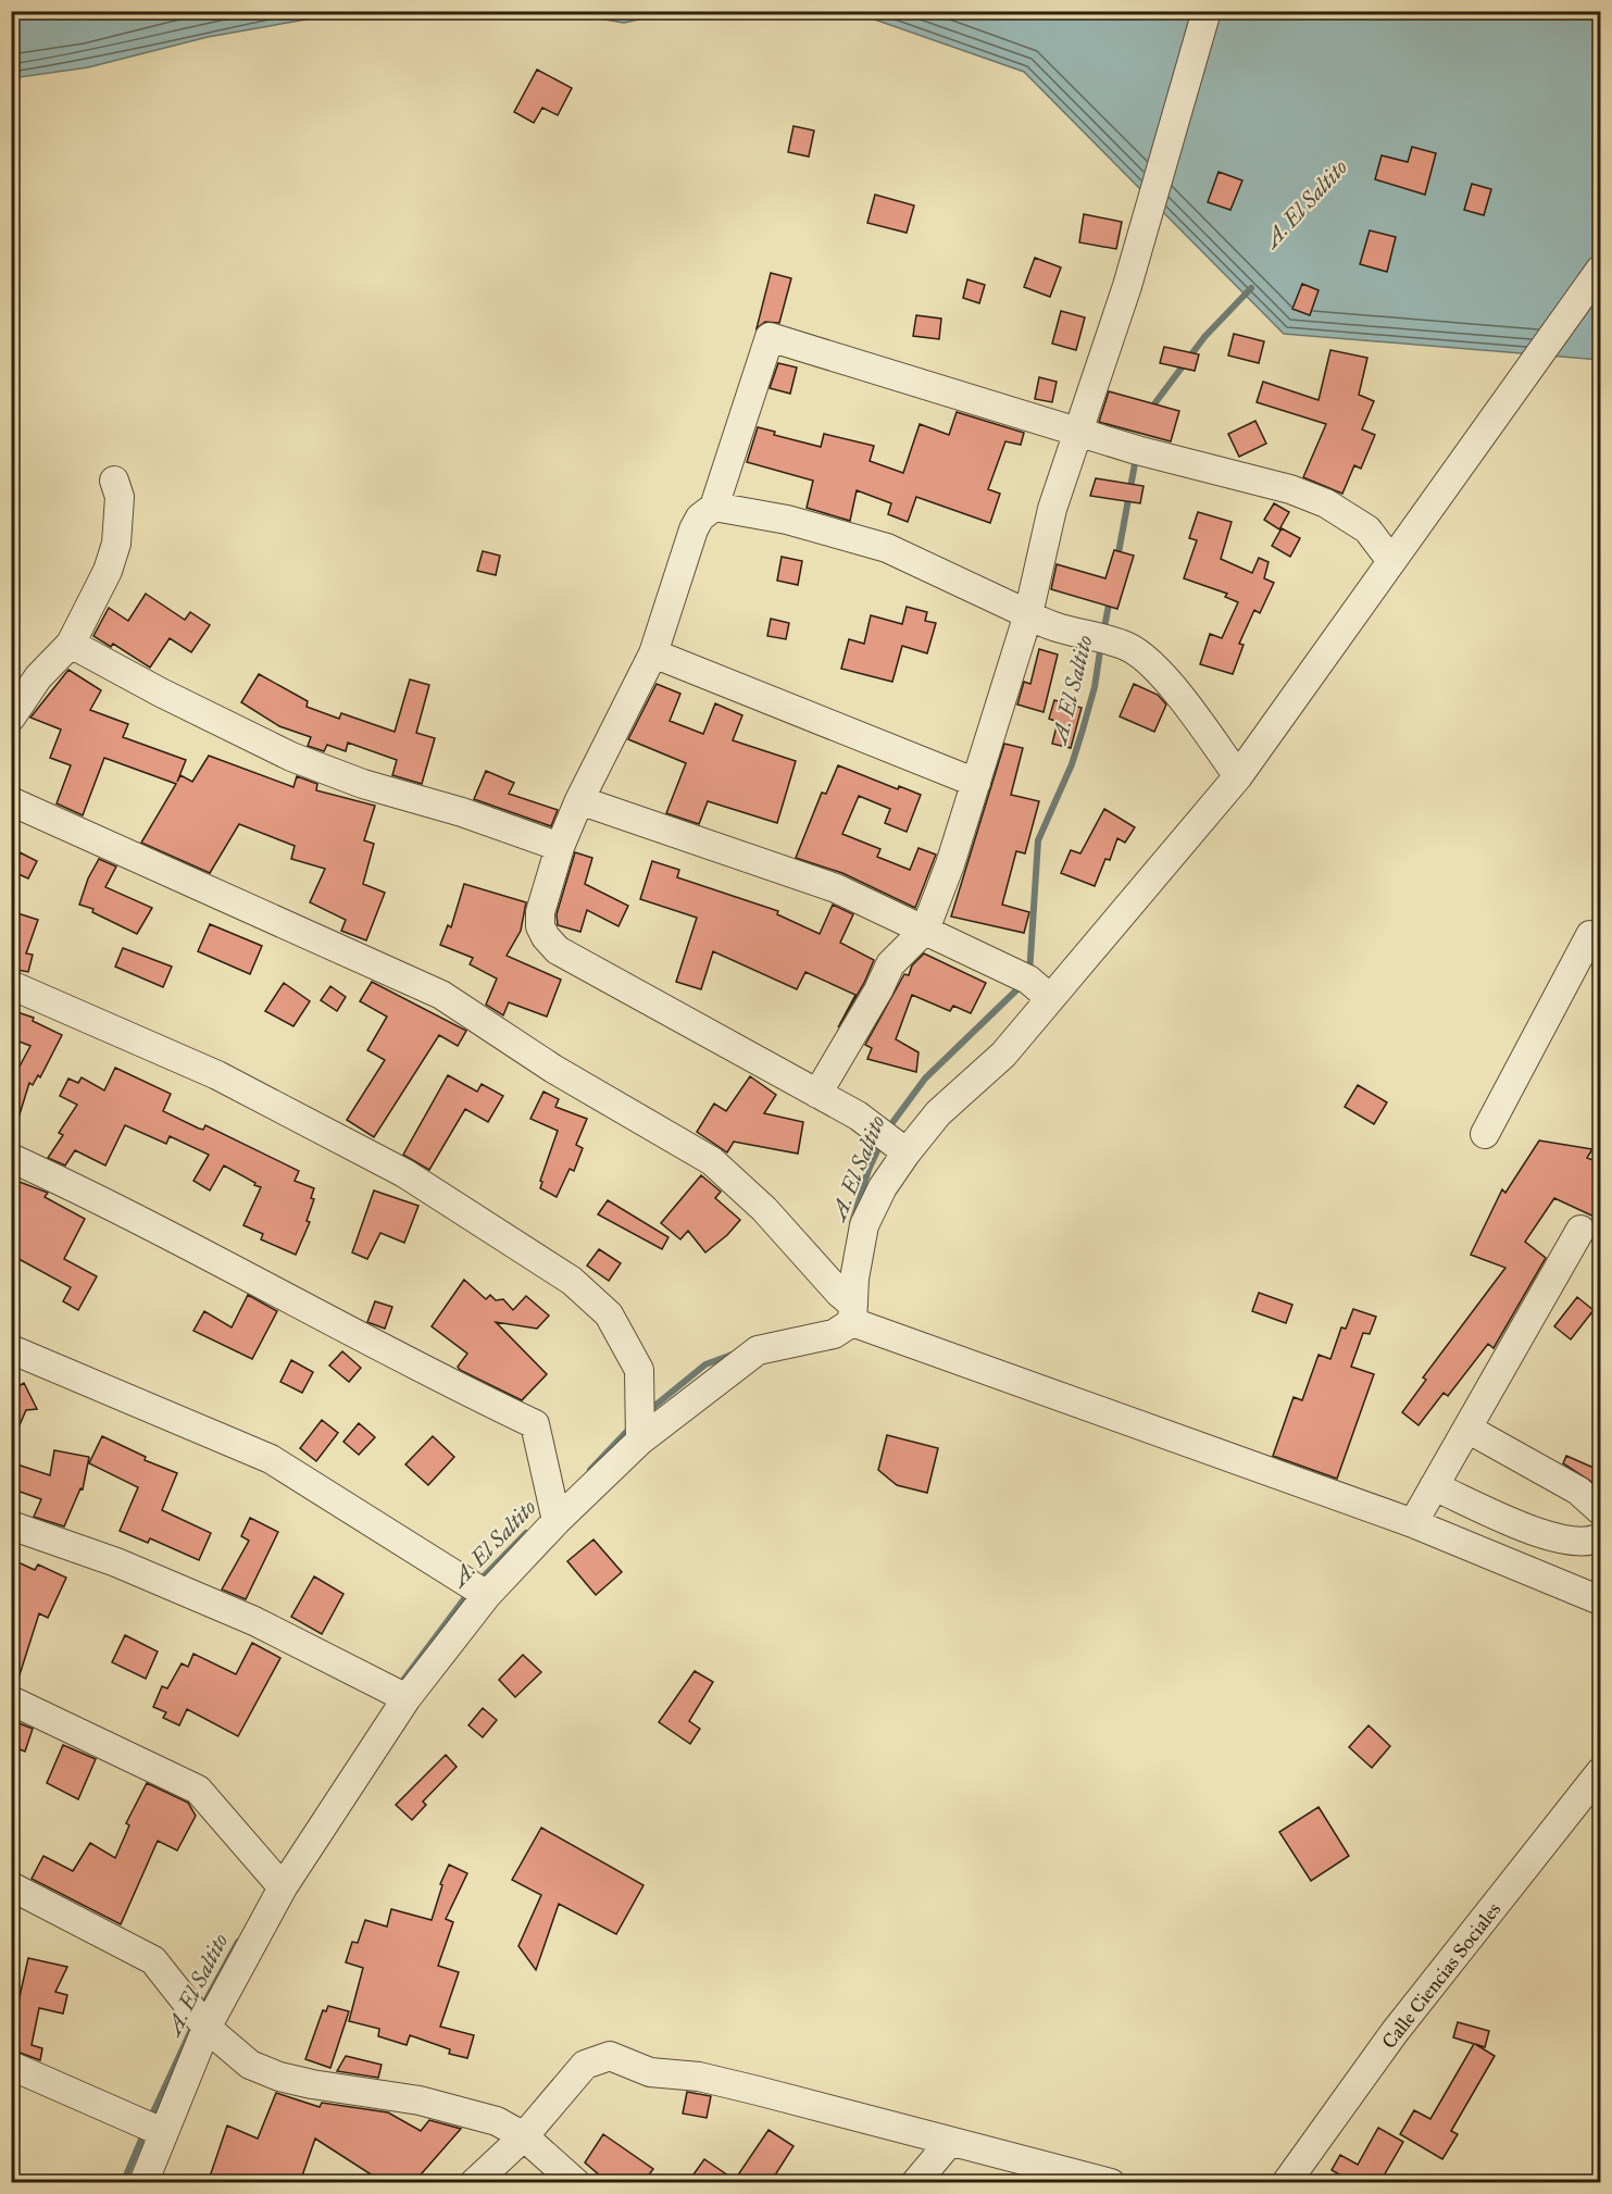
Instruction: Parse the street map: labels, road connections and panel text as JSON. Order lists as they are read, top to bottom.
{
  "streets": {
    "street": ["Calle Ciencias Sociales"]
  },
  "water": ["A. El Saltito"]
}
